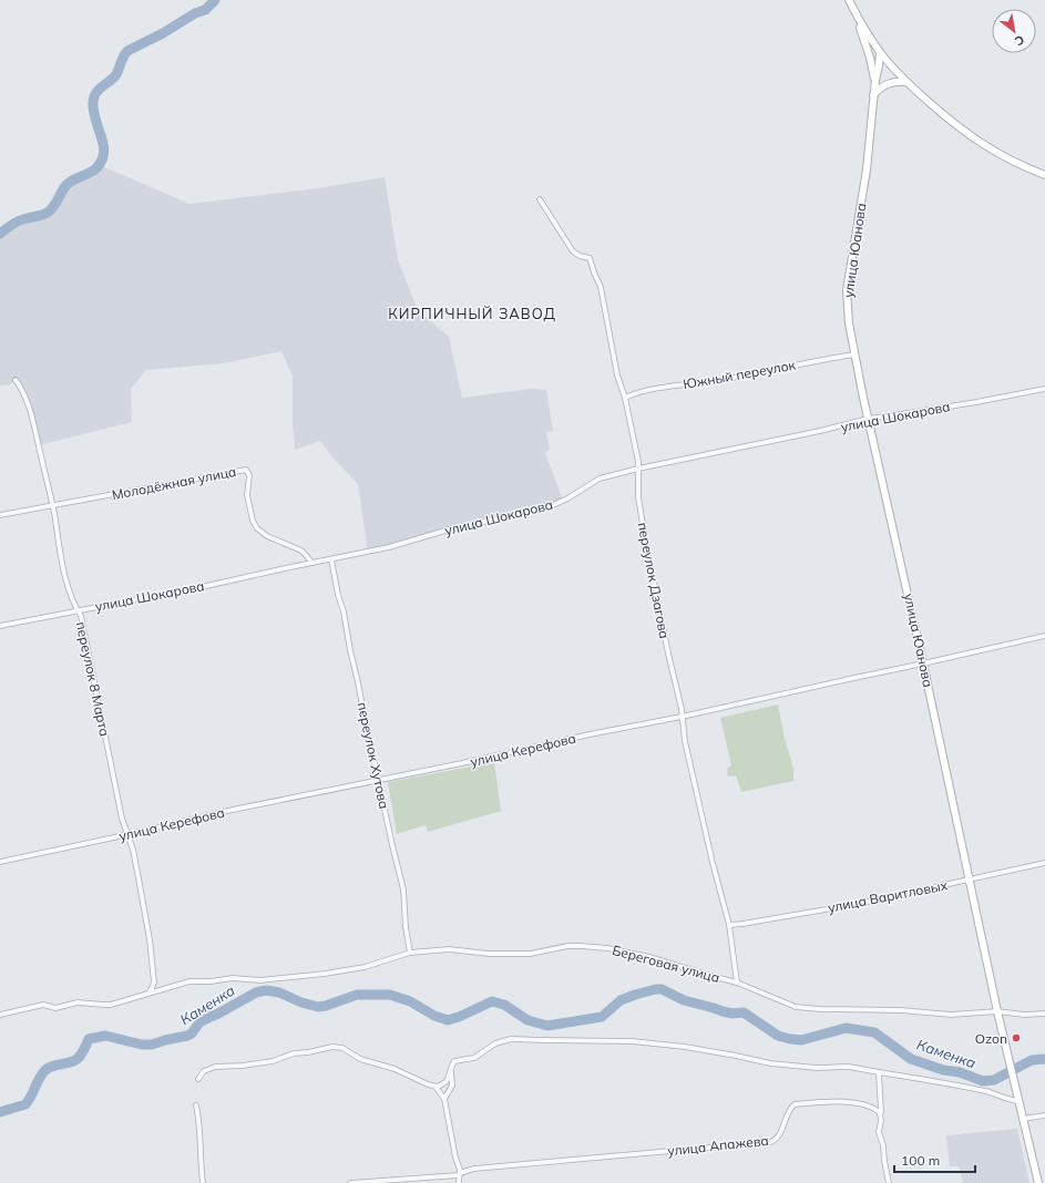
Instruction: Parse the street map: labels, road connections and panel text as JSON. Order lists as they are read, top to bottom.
{
  "streets": {
    "street": [
      "улица Юанова",
      "Южный переулок",
      "улица Шокарова",
      "Молодёжная улица",
      "переулок Дзагова",
      "переулок 8 Марта",
      "улица Керефова",
      "переулок Хутова",
      "улица Варитловых",
      "Береговая улица",
      "улица Апажева"
    ]
  },
  "crossings": [
    ["улица Юанова", "Южный переулок"],
    ["улица Юанова", "улица Шокарова"],
    ["улица Юанова", "улица Керефова"],
    ["улица Юанова", "улица Варитловых"],
    ["улица Юанова", "Береговая улица"],
    ["Южный переулок", "переулок Дзагова"],
    ["улица Шокарова", "Молодёжная улица"],
    ["улица Шокарова", "переулок Дзагова"],
    ["улица Шокарова", "переулок 8 Марта"],
    ["улица Шокарова", "переулок Хутова"],
    ["Молодёжная улица", "переулок 8 Марта"],
    ["переулок Дзагова", "улица Керефова"],
    ["переулок Дзагова", "улица Варитловых"],
    ["переулок Дзагова", "Береговая улица"],
    ["переулок 8 Марта", "улица Керефова"],
    ["улица Керефова", "переулок Хутова"],
    ["переулок Хутова", "Береговая улица"]
  ],
  "districts": ["КИРПИЧНЫЙ ЗАВОД"],
  "water": ["Каменка"],
  "places": ["Ozon"],
  "scale_bar": "100 m",
  "north": "bottom right"
}
